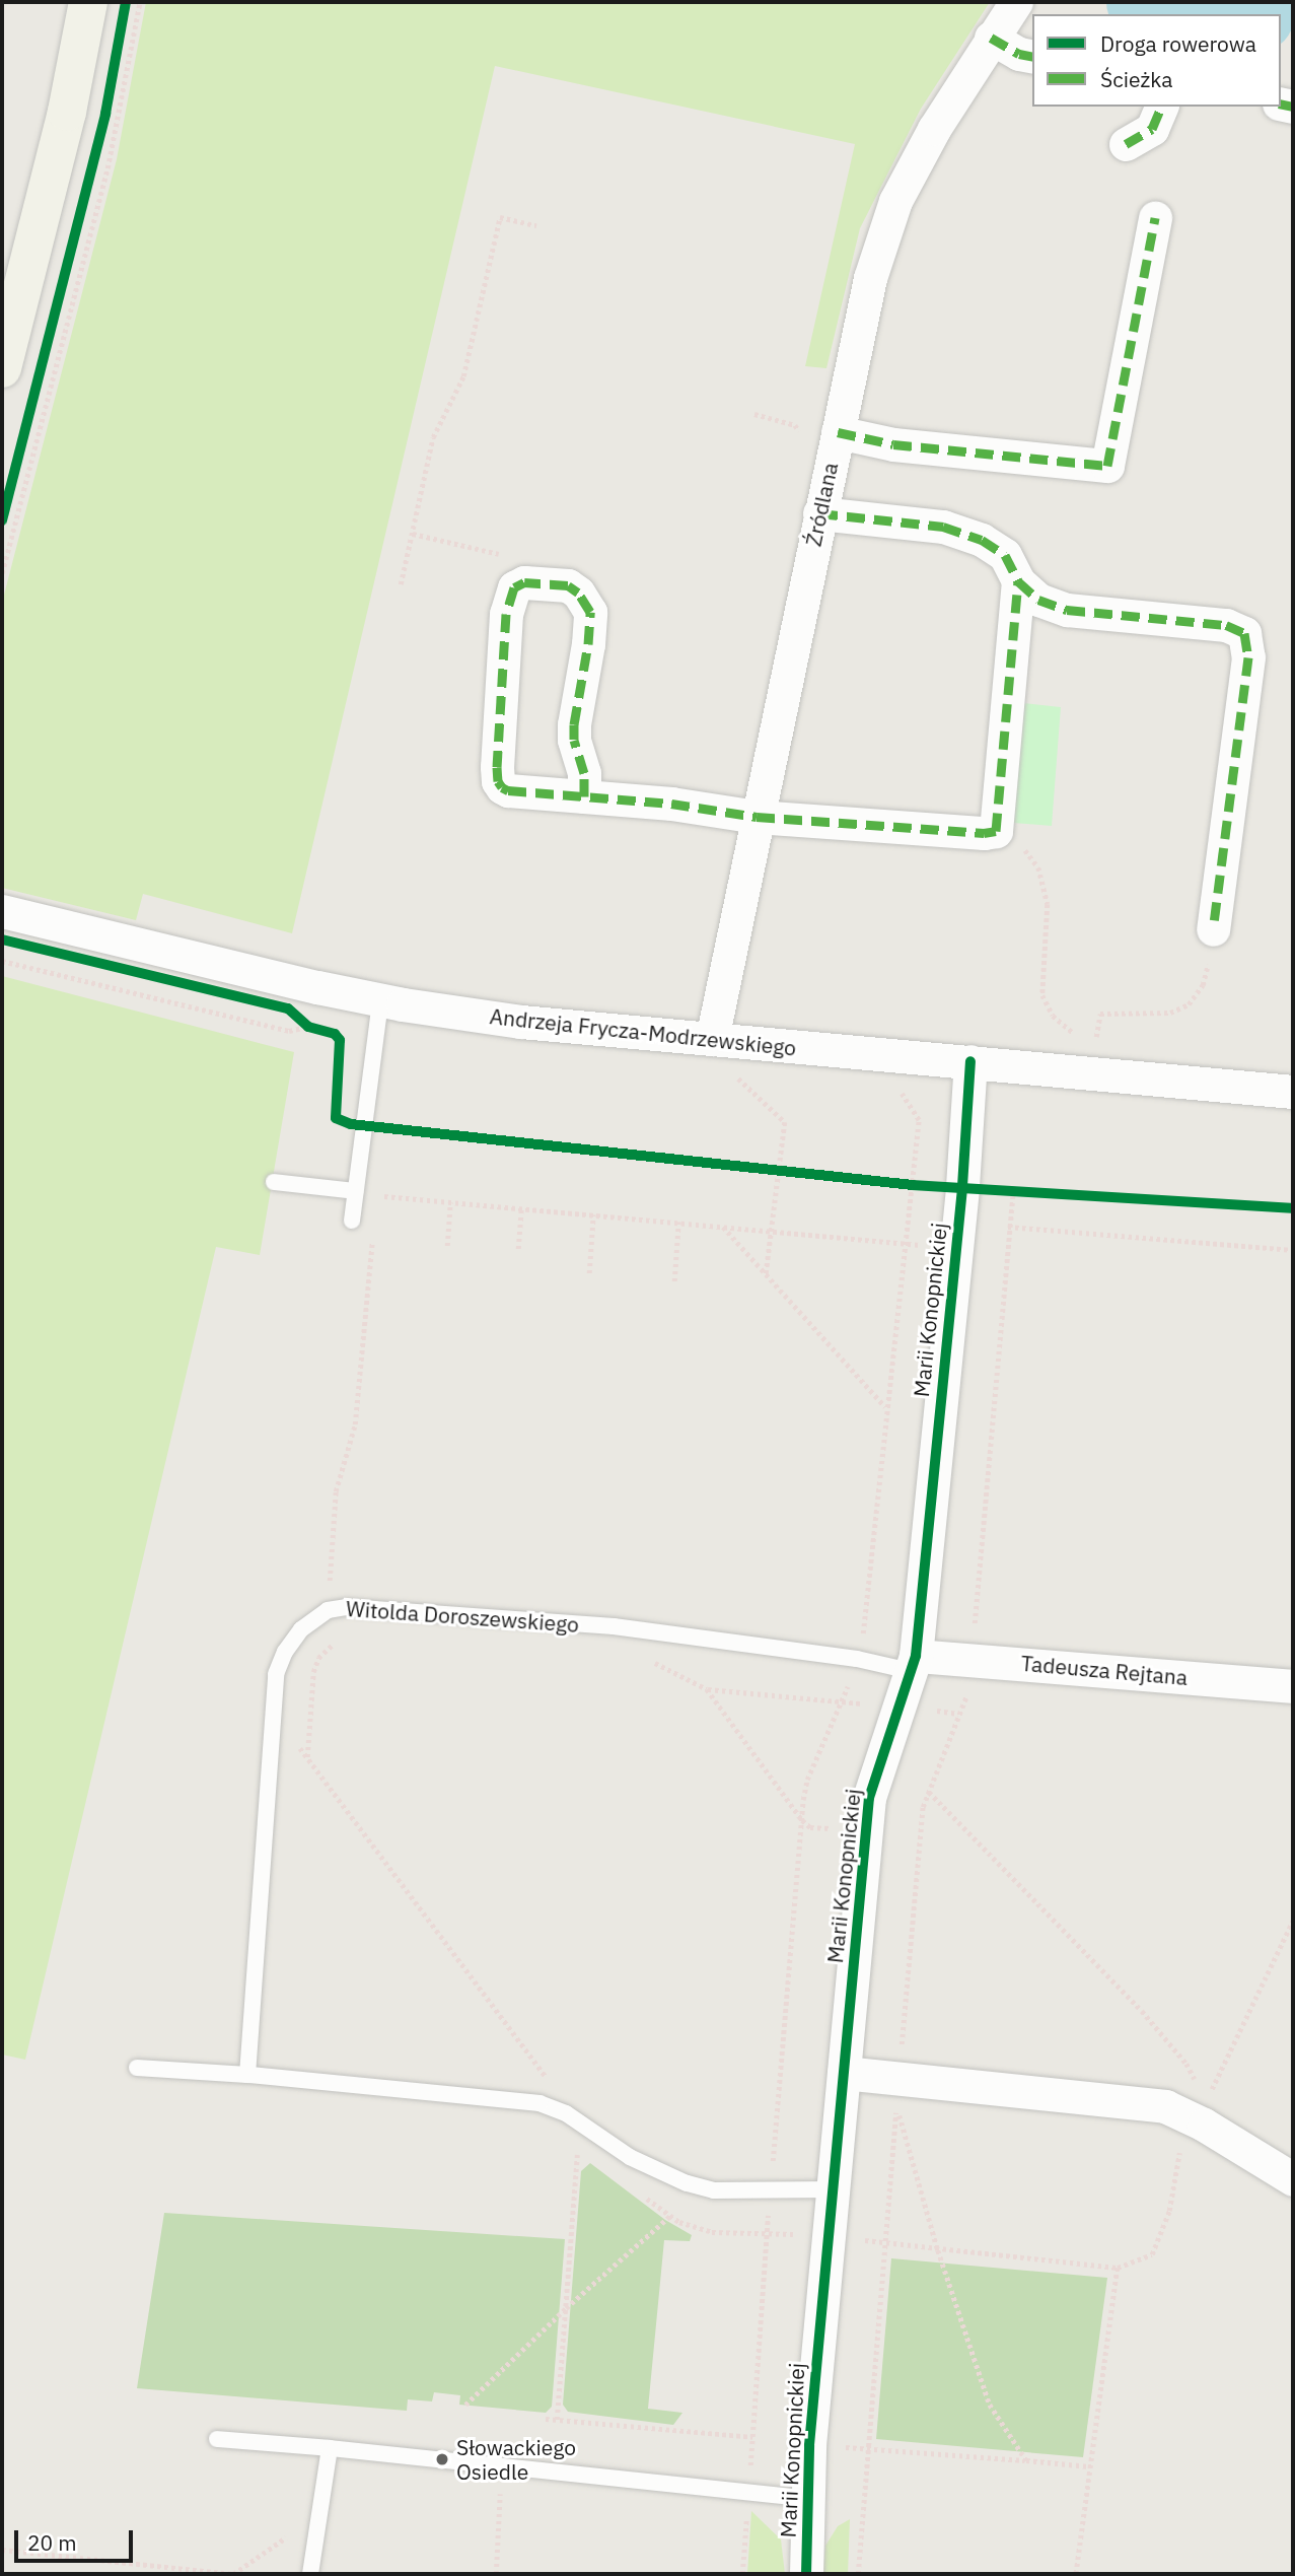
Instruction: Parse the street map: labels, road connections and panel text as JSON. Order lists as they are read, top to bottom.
{
  "streets": {
    "street": [
      "Źródlana",
      "Andrzeja Frycza-Modrzewskiego",
      "Marii Konopnickiej",
      "Tadeusza Rejtana"
    ],
    "lane": ["Witolda Doroszewskiego"]
  },
  "crossings": [
    ["Źródlana", "Andrzeja Frycza-Modrzewskiego"],
    ["Andrzeja Frycza-Modrzewskiego", "Marii Konopnickiej"],
    ["Marii Konopnickiej", "Witolda Doroszewskiego"],
    ["Marii Konopnickiej", "Tadeusza Rejtana"],
    ["Witolda Doroszewskiego", "Tadeusza Rejtana"]
  ],
  "places": ["Słowackiego Osiedle"],
  "legend": ["Droga rowerowa", "Ścieżka"],
  "scale_bar": "20 m"
}
